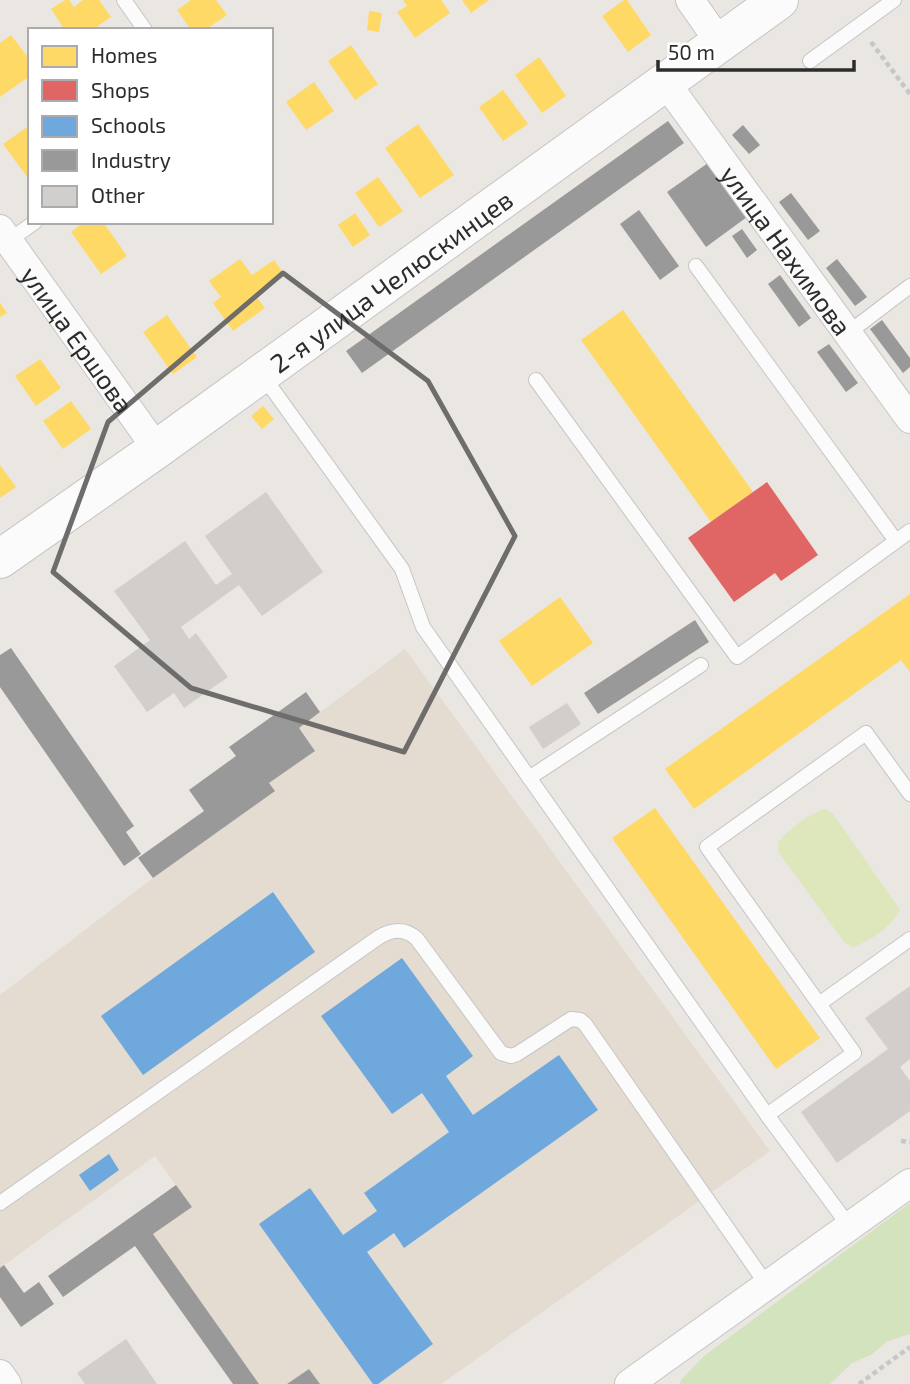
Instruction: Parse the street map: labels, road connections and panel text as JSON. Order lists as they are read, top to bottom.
{
  "streets": {
    "street": ["улица Нахимова", "2-я улица Челюскинцев", "улица Ершова"]
  },
  "crossings": [
    ["улица Нахимова", "2-я улица Челюскинцев"],
    ["2-я улица Челюскинцев", "улица Ершова"]
  ],
  "legend": [
    "Homes",
    "Shops",
    "Schools",
    "Industry",
    "Other"
  ],
  "scale_bar": "50 m"
}
